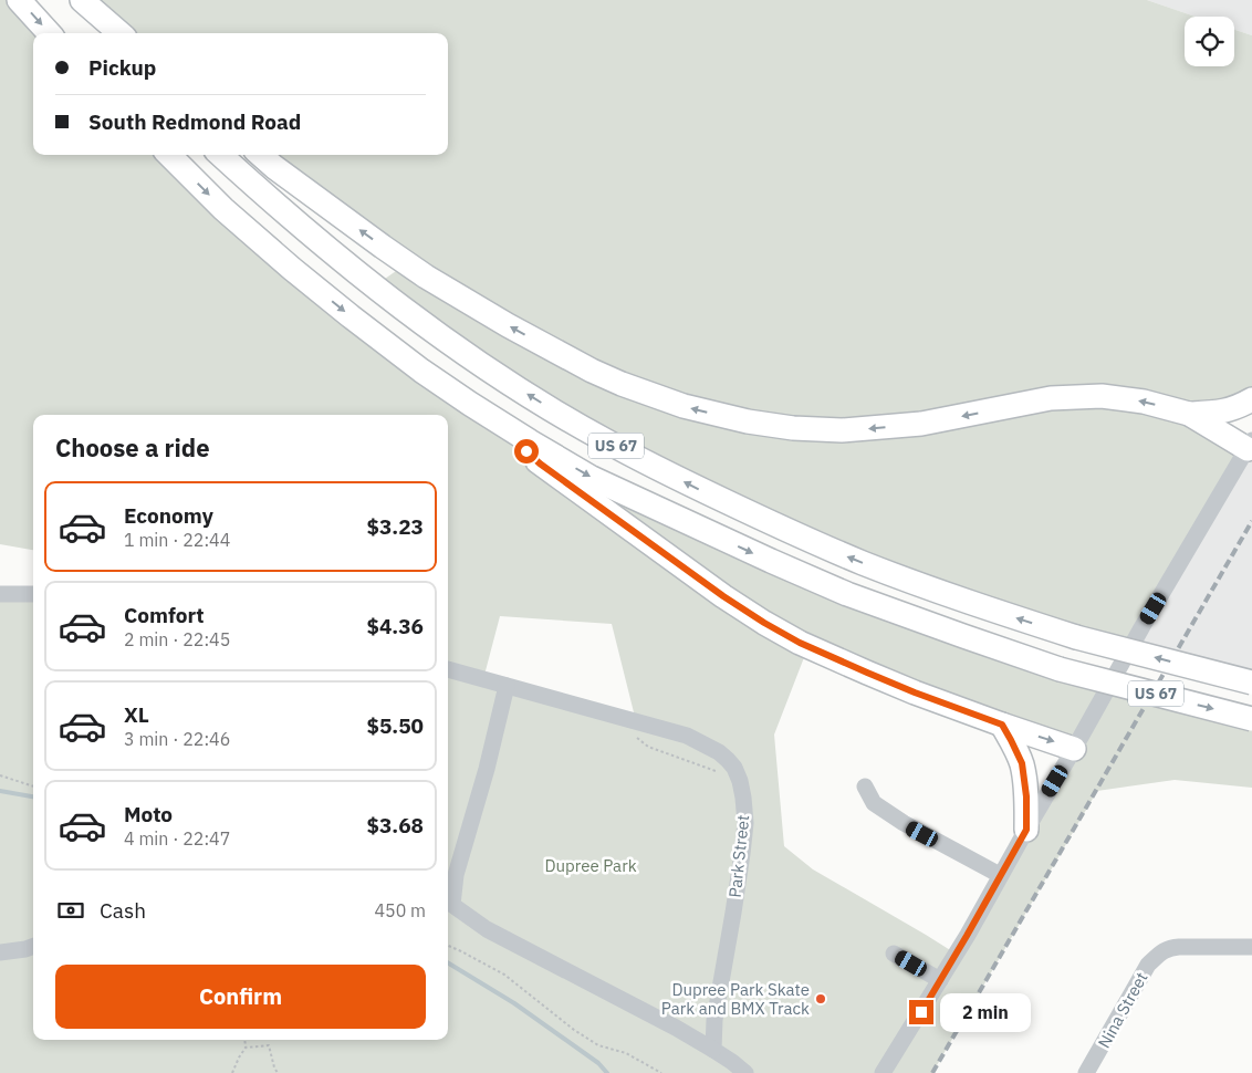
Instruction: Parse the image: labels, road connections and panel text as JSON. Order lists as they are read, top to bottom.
{
  "streets": {
    "highway": ["US 67"],
    "street": ["Park Street", "Nina Street"]
  },
  "parks": ["Dupree Park"],
  "places": ["Dupree Park Skate Park and BMX Track"],
  "page": {
    "banner": ["Pickup", "South Redmond Road"],
    "heading": "Choose a ride",
    "list": [
      {
        "name": "Economy",
        "note": "1 min · 22:44",
        "value": "$3.23"
      },
      {
        "name": "Comfort",
        "note": "2 min · 22:45",
        "value": "$4.36"
      },
      {
        "name": "XL",
        "note": "3 min · 22:46",
        "value": "$5.50"
      },
      {
        "name": "Moto",
        "note": "4 min · 22:47",
        "value": "$3.68"
      }
    ],
    "pay": ["Cash", "450 m"],
    "buttons": "Confirm",
    "bubble": "2 min"
  }
}
